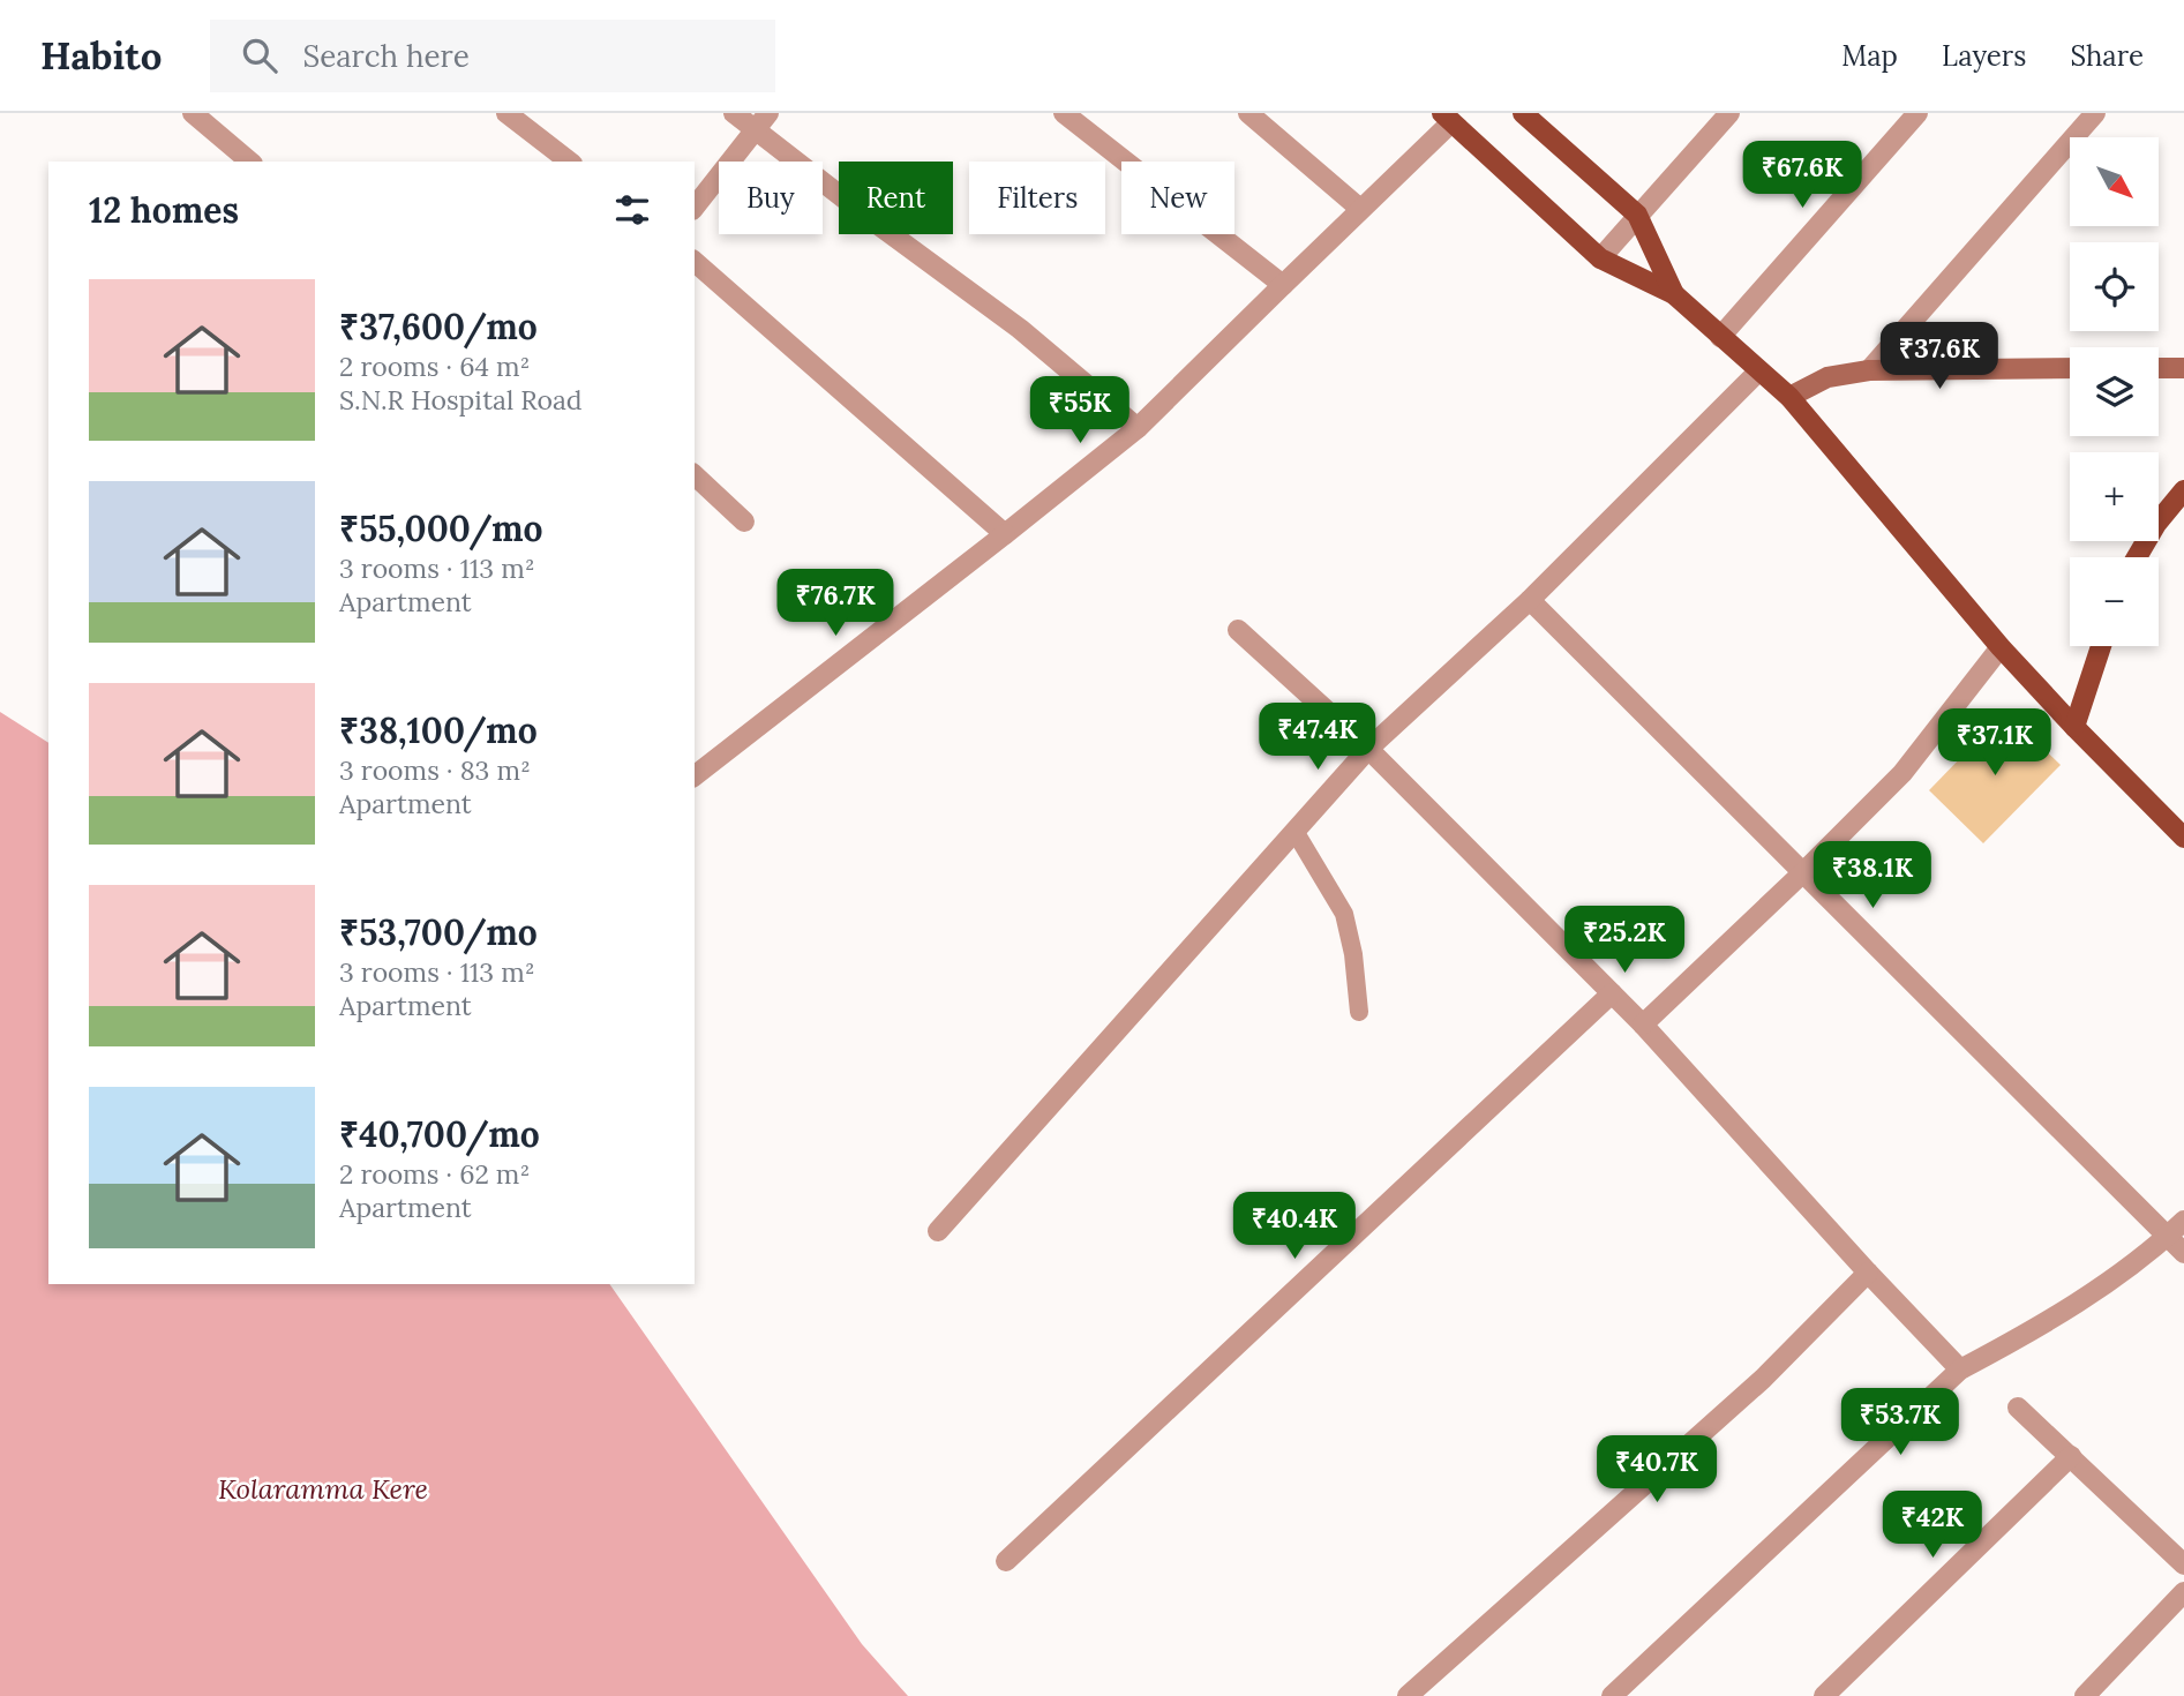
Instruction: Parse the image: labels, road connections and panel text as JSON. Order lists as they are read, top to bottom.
{
  "water": ["Kolaramma Kere"],
  "north": "bottom right",
  "page": {
    "header": "Habito",
    "search": "Search here",
    "nav": ["Map", "Layers", "Share"],
    "map_buttons": ["+", "−"],
    "price": [
      "₹67.6K",
      "₹37.6K",
      "₹55K",
      "₹76.7K",
      "₹47.4K",
      "₹37.1K",
      "₹38.1K",
      "₹25.2K",
      "₹40.4K",
      "₹53.7K",
      "₹40.7K",
      "₹42K"
    ],
    "chip": [
      "Buy",
      "Rent",
      "Filters",
      "New"
    ],
    "heading": "12 homes",
    "list": [
      {
        "name": "₹37,600/mo",
        "note": "2 rooms · 64 m² · S.N.R Hospital Road"
      },
      {
        "name": "₹55,000/mo",
        "note": "3 rooms · 113 m² · Apartment"
      },
      {
        "name": "₹38,100/mo",
        "note": "3 rooms · 83 m² · Apartment"
      },
      {
        "name": "₹53,700/mo",
        "note": "3 rooms · 113 m² · Apartment"
      },
      {
        "name": "₹40,700/mo",
        "note": "2 rooms · 62 m² · Apartment"
      }
    ]
  }
}
